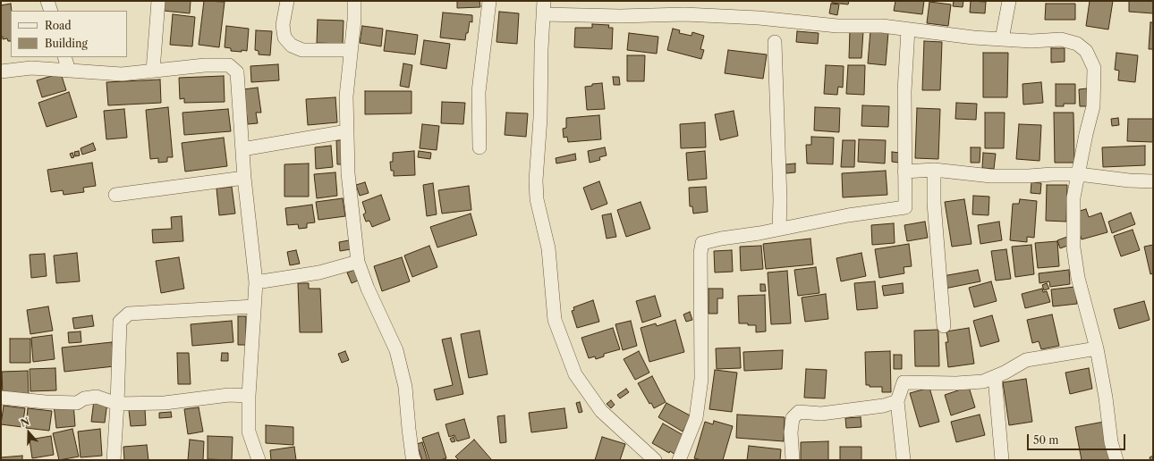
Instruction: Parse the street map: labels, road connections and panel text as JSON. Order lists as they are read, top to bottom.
{
  "legend": ["Road", "Building"],
  "scale_bar": "50 m",
  "north": "top"
}
